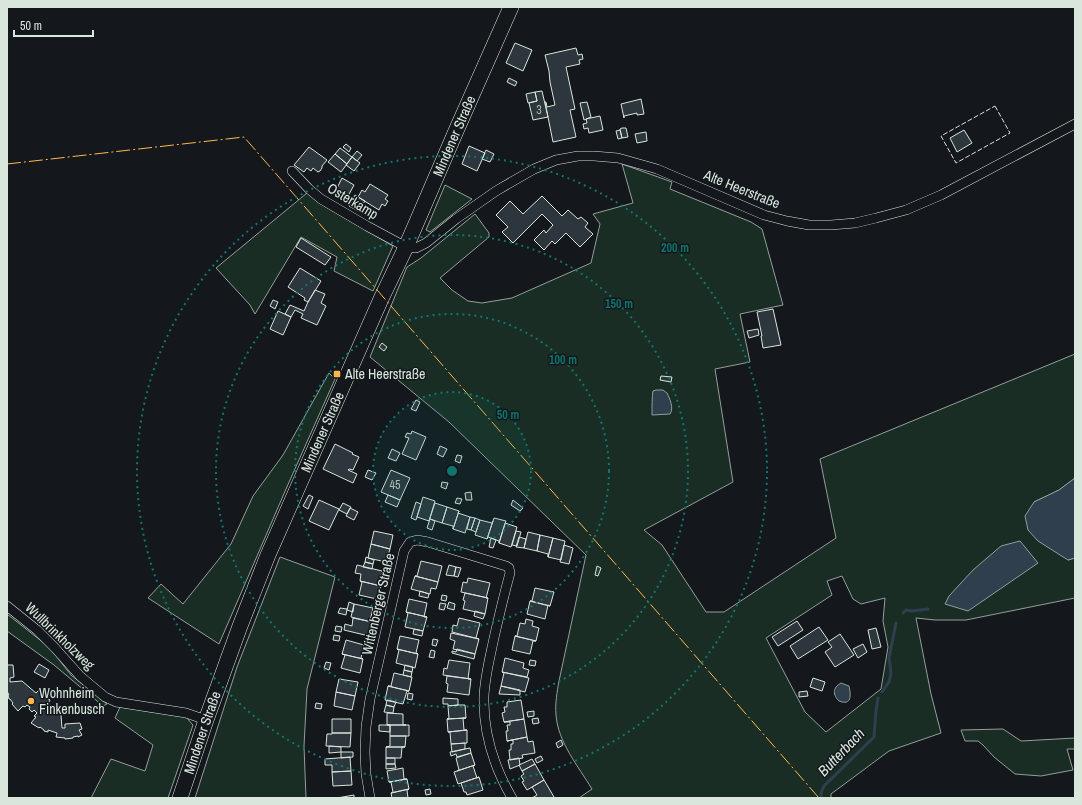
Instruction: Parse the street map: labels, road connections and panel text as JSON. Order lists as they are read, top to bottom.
{
  "streets": {
    "main road": ["Mindener Straße"],
    "street": [
      "Alte Heerstraße",
      "Osterkamp",
      "Wittenberger Straße",
      "Wullbrinkholzweg"
    ]
  },
  "crossings": [
    ["Mindener Straße", "Alte Heerstraße"],
    ["Mindener Straße", "Osterkamp"],
    ["Mindener Straße", "Wullbrinkholzweg"],
    ["Alte Heerstraße", "Osterkamp"]
  ],
  "water": ["Butterbach"],
  "places": {
    "transit": ["Alte Heerstraße"],
    "other": ["Wohnheim Finkenbusch"]
  },
  "house_numbers": ["3", "45"],
  "scale_bar": "50 m",
  "rings": [
    "200 m",
    "150 m",
    "100 m",
    "50 m"
  ]
}
